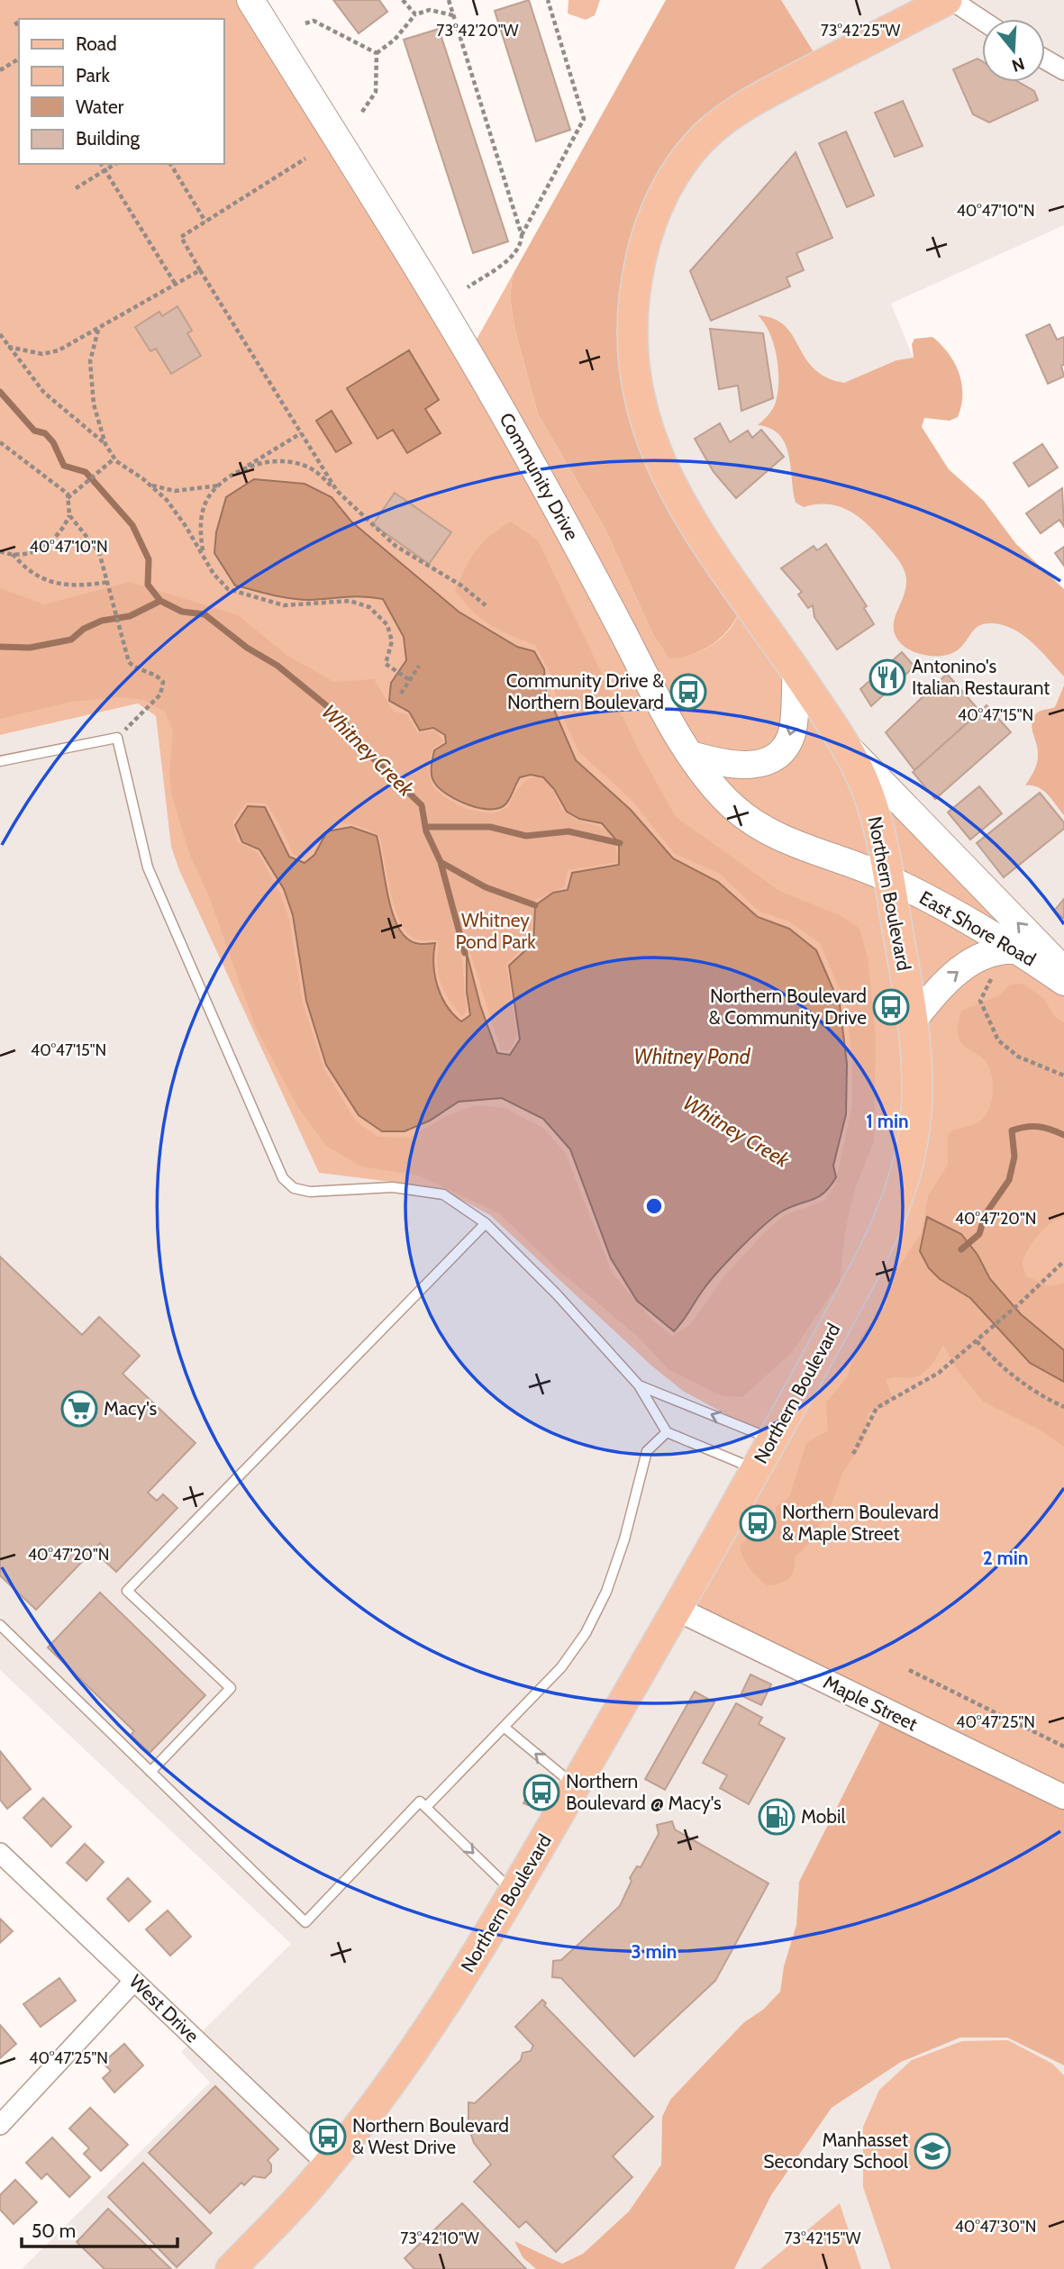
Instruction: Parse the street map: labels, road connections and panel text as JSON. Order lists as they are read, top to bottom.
{
  "streets": {
    "main road": ["Community Drive", "Northern Boulevard", "East Shore Road"],
    "street": ["Maple Street", "West Drive"]
  },
  "crossings": [
    ["Community Drive", "Northern Boulevard"],
    ["Community Drive", "East Shore Road"],
    ["Northern Boulevard", "East Shore Road"],
    ["Northern Boulevard", "Maple Street"],
    ["Northern Boulevard", "West Drive"]
  ],
  "water": ["Whitney Creek", "Whitney Pond"],
  "parks": ["Whitney Pond Park"],
  "places": {
    "restaurant": ["Antonino's Italian Restaurant"],
    "bus stop": [
      "Community Drive & Northern Boulevard",
      "Northern Boulevard & Community Drive",
      "Northern Boulevard & Maple Street",
      "Northern Boulevard @ Macy's",
      "Northern Boulevard & West Drive"
    ],
    "supermarket": ["Macy's"],
    "fuel station": ["Mobil"],
    "school or university": ["Manhasset Secondary School"]
  },
  "legend": [
    "Road",
    "Park",
    "Water",
    "Building"
  ],
  "scale_bar": "50 m",
  "north": "bottom",
  "coordinates": [
    "73°42'20\"W",
    "73°42'25\"W",
    "40°47'10\"N",
    "40°47'15\"N",
    "40°47'20\"N",
    "40°47'25\"N",
    "40°47'30\"N",
    "73°42'10\"W",
    "73°42'15\"W"
  ],
  "rings": ["1 min", "2 min", "3 min"]
}
